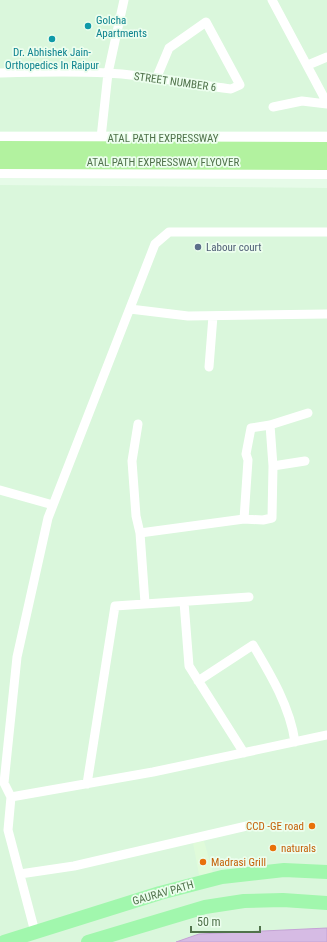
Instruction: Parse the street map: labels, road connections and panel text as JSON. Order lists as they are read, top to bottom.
{
  "streets": {
    "highway": ["ATAL PATH EXPRESSWAY FLYOVER"],
    "main road": ["GAURAV PATH"],
    "street": ["STREET NUMBER 6", "ATAL PATH EXPRESSWAY"]
  },
  "places": [
    "Golcha Apartments",
    "Dr. Abhishek Jain- Orthopedics In Raipur",
    "Labour court",
    "CCD -GE road",
    "naturals",
    "Madrasi Grill"
  ],
  "scale_bar": "50 m"
}
